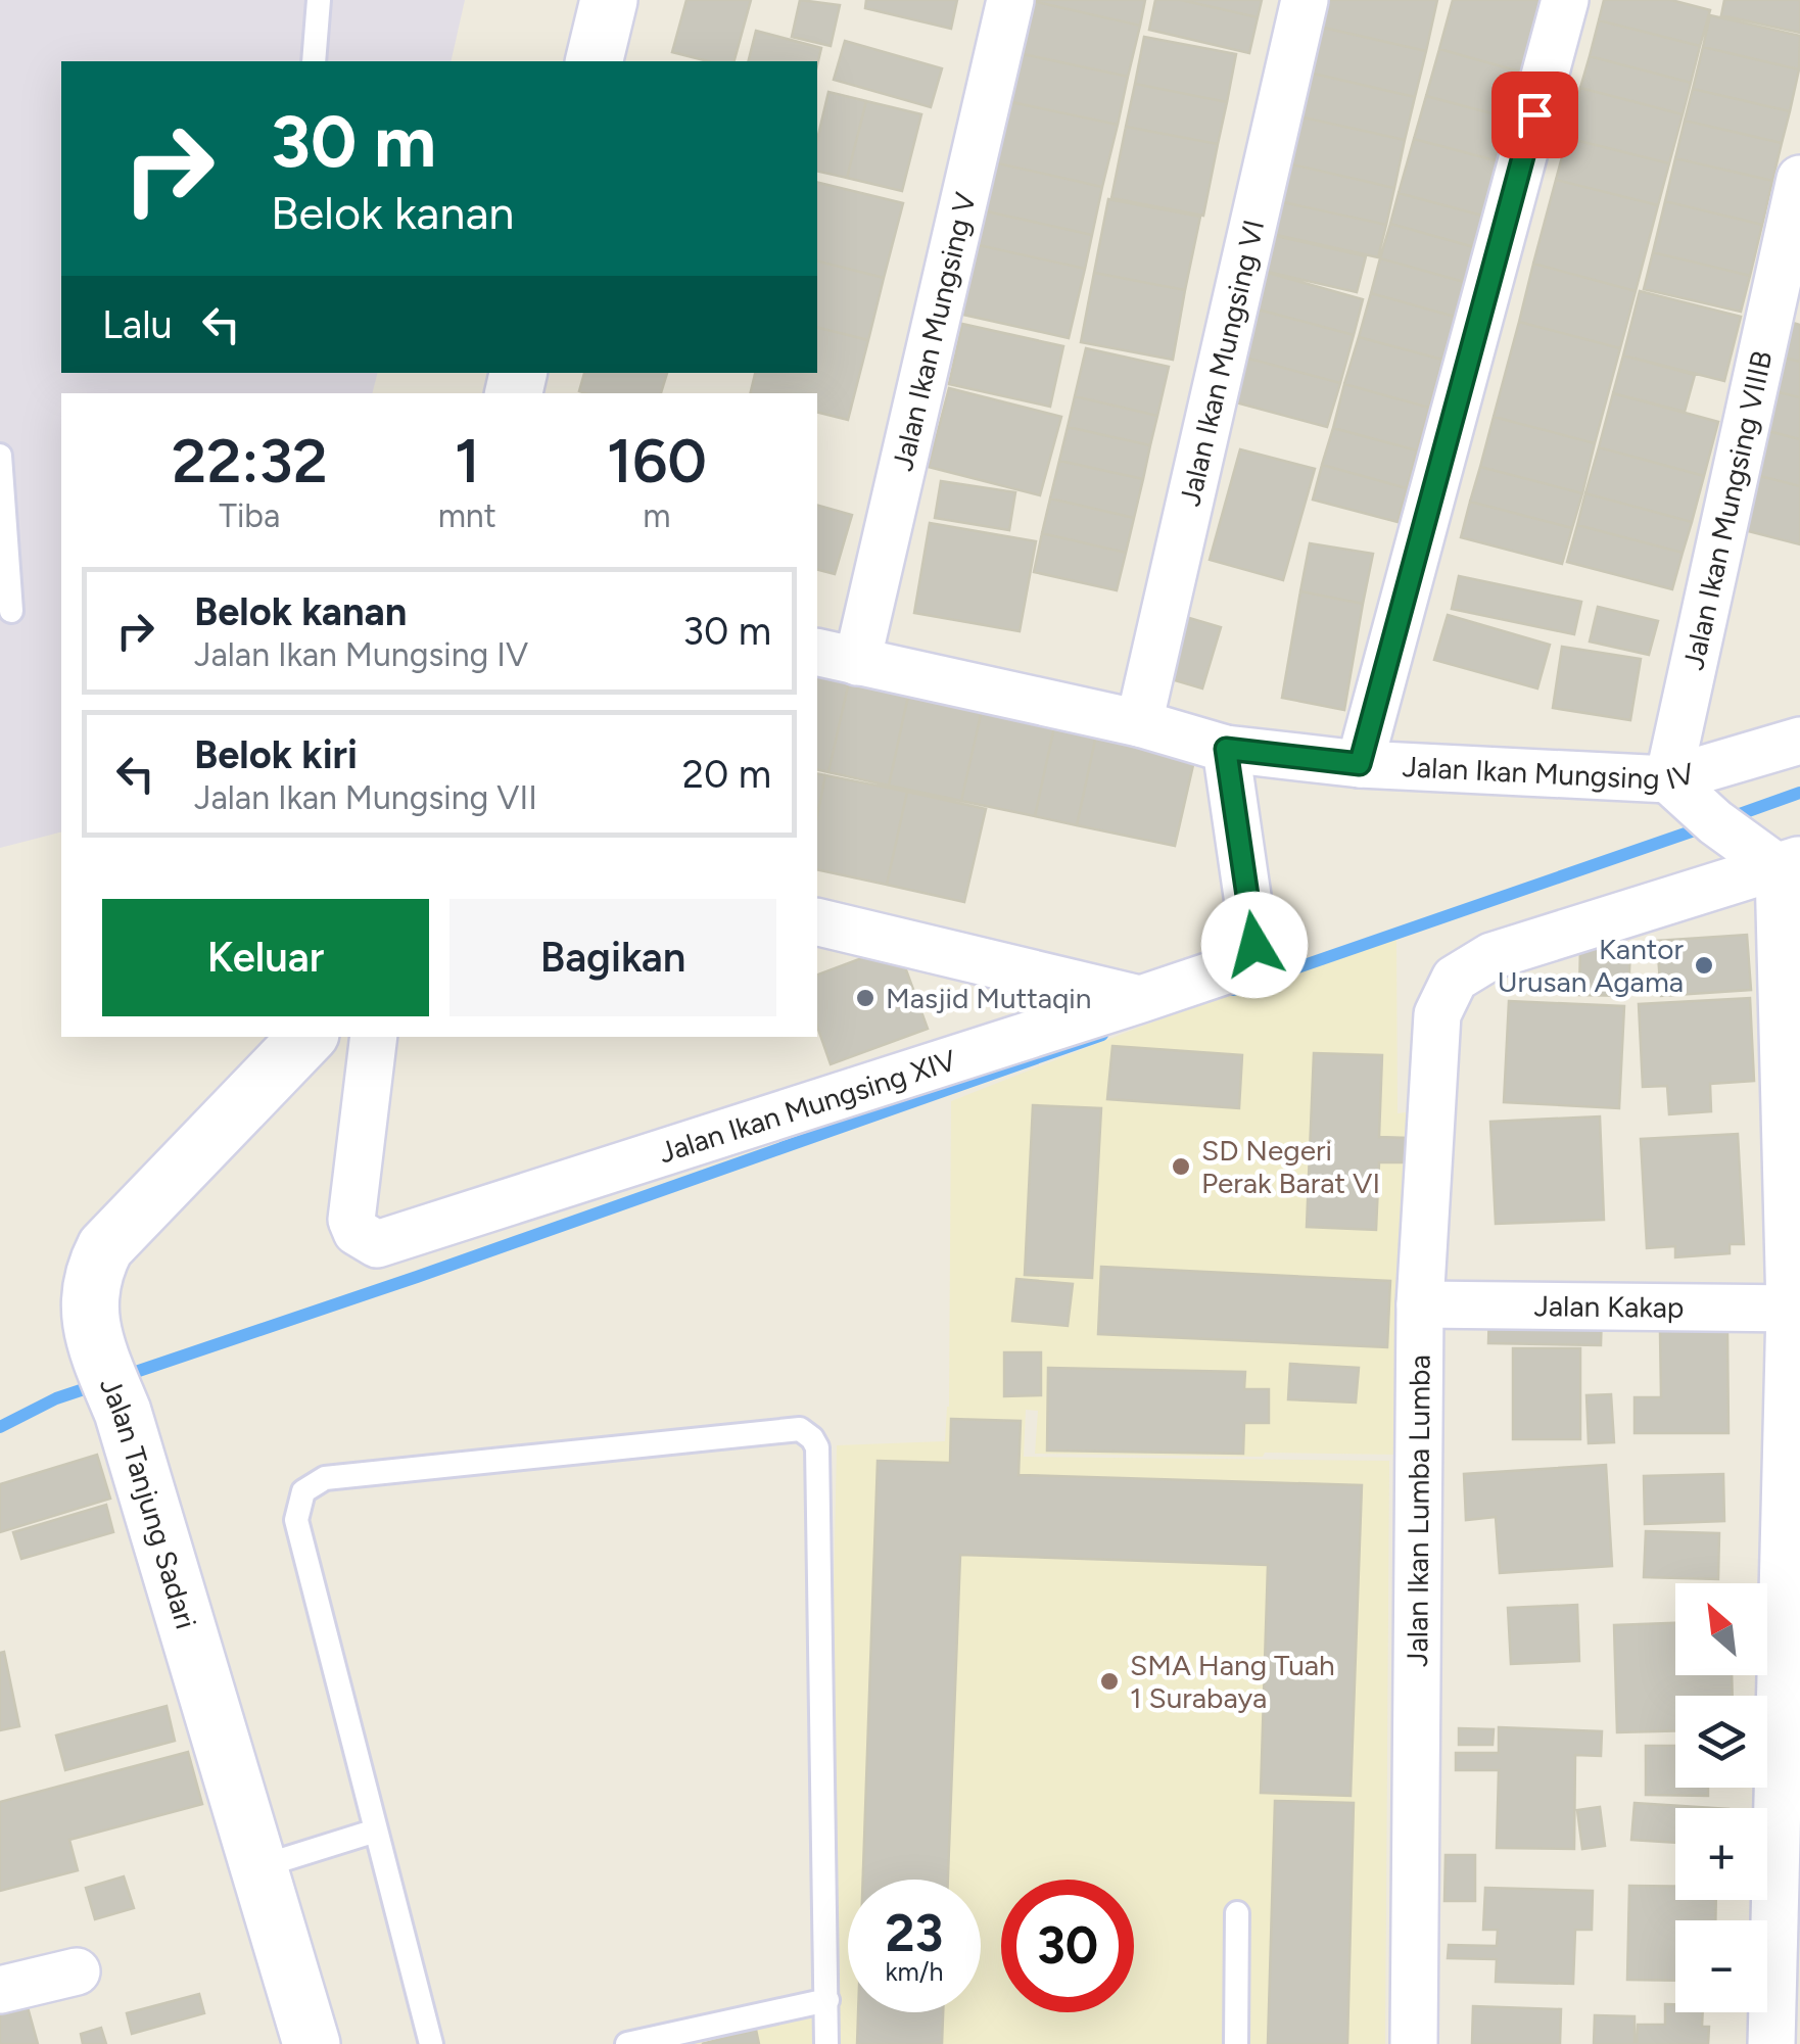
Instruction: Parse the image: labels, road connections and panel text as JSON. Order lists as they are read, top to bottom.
{
  "streets": {
    "street": [
      "Jalan Ikan Mungsing V",
      "Jalan Ikan Mungsing VI",
      "Jalan Ikan Mungsing VIIIB",
      "Jalan Ikan Mungsing IV",
      "Jalan Ikan Mungsing XIV",
      "Jalan Kakap",
      "Jalan Tanjung Sadari",
      "Jalan Ikan Lumba Lumba"
    ]
  },
  "crossings": [
    ["Jalan Ikan Mungsing V", "Jalan Ikan Mungsing IV"],
    ["Jalan Ikan Mungsing VI", "Jalan Ikan Mungsing IV"],
    ["Jalan Ikan Mungsing VIIIB", "Jalan Ikan Mungsing IV"],
    ["Jalan Ikan Mungsing IV", "Jalan Ikan Mungsing XIV"],
    ["Jalan Kakap", "Jalan Ikan Lumba Lumba"]
  ],
  "places": [
    "Kantor Urusan Agama",
    "Masjid Muttaqin",
    "SD Negeri Perak Barat VI",
    "SMA Hang Tuah 1 Surabaya"
  ],
  "north": "top left",
  "page": {
    "turn": ["30 m", "Belok kanan"],
    "then": "Lalu",
    "eta": [
      "22:32",
      "Tiba",
      "1",
      "mnt",
      "160",
      "m"
    ],
    "list": [
      {
        "name": "Belok kanan",
        "note": "Jalan Ikan Mungsing IV",
        "value": "30 m"
      },
      {
        "name": "Belok kiri",
        "note": "Jalan Ikan Mungsing VII",
        "value": "20 m"
      }
    ],
    "buttons": ["Keluar", "Bagikan"],
    "map_buttons": ["+", "−"],
    "speed": "23 km/h",
    "limit": "30"
  }
}
